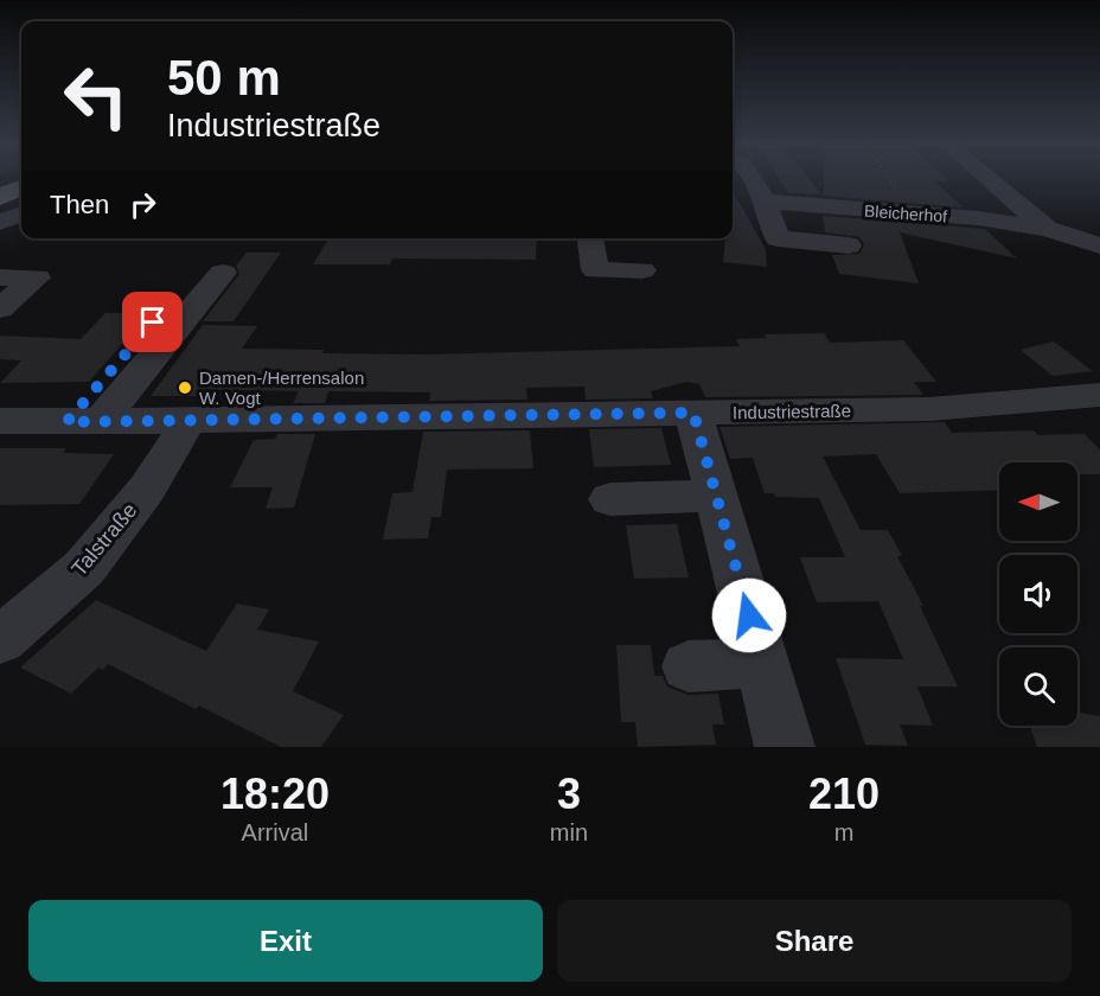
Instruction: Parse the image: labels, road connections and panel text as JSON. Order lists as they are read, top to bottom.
{
  "streets": {
    "street": ["Bleicherhof", "Industriestraße", "Talstraße"]
  },
  "crossings": [
    ["Industriestraße", "Talstraße"]
  ],
  "places": ["Damen-/Herrensalon W. Vogt"],
  "north": "left",
  "page": {
    "turn": ["50 m", "Industriestraße"],
    "then": "Then",
    "eta": [
      "18:20",
      "Arrival",
      "3",
      "min",
      "210",
      "m"
    ],
    "buttons": ["Exit", "Share"]
  }
}
